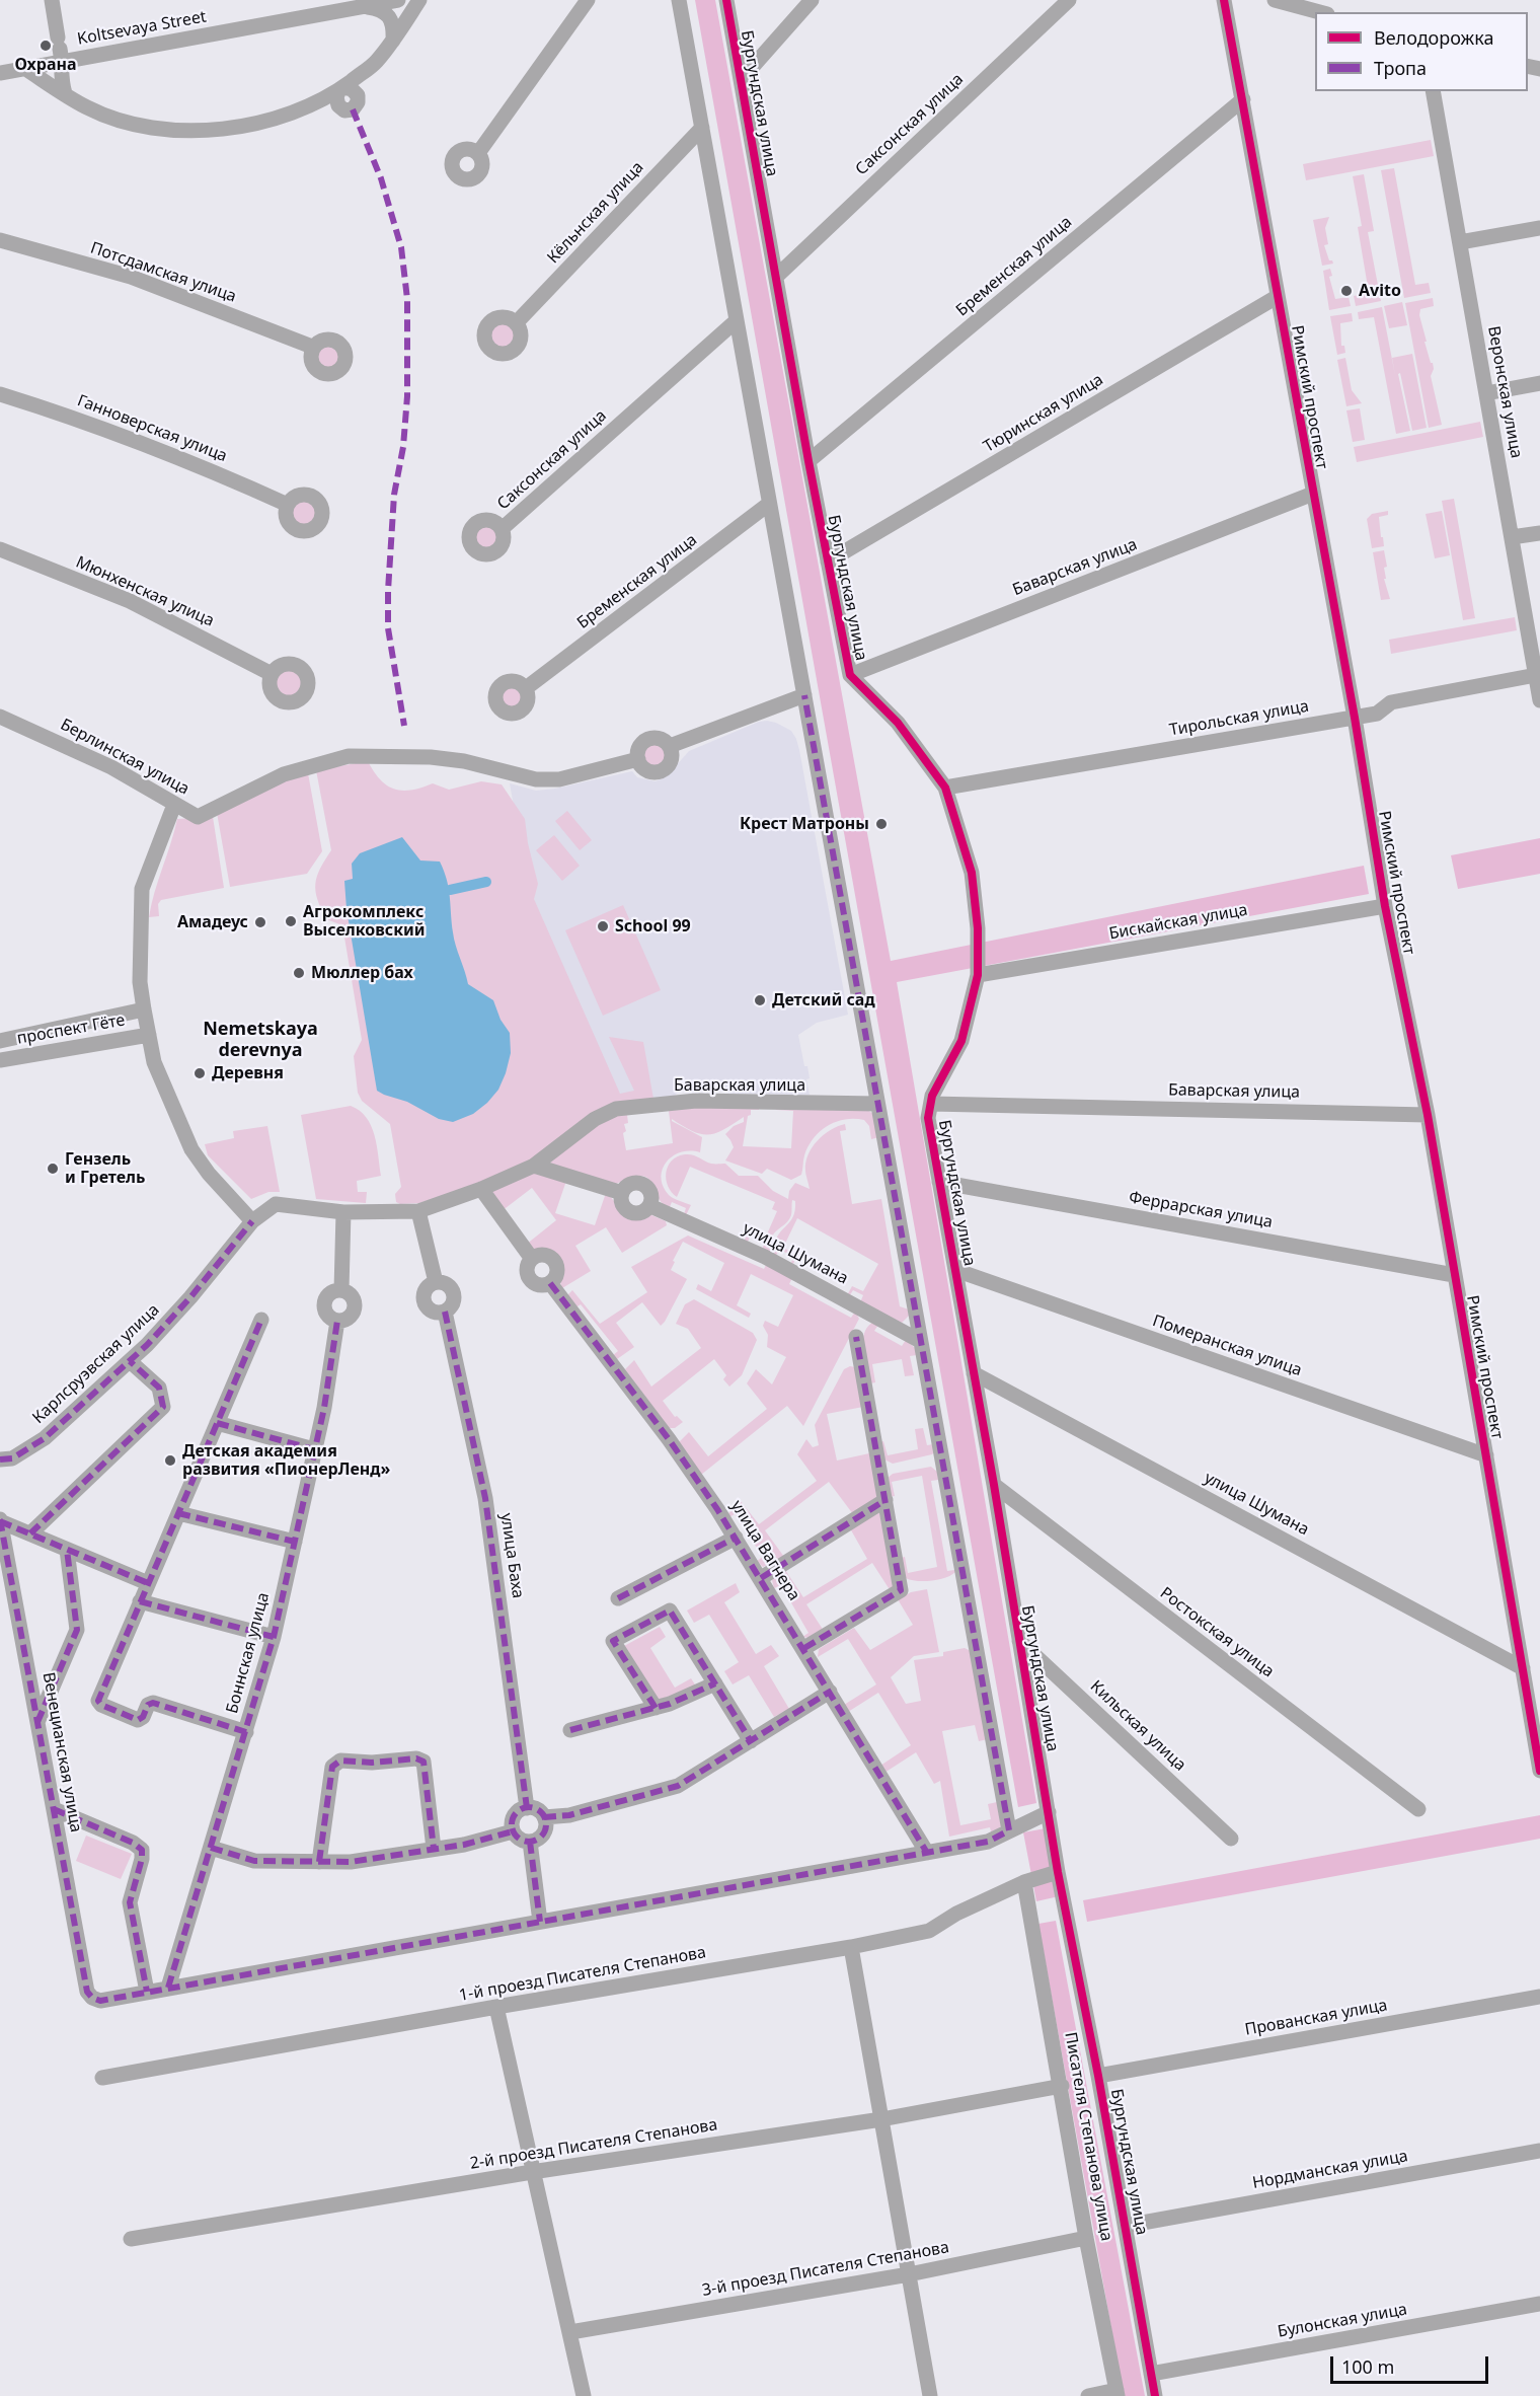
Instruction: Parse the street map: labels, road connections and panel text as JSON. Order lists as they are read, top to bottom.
{
  "streets": {
    "street": [
      "Koltsevaya Street",
      "Бургундская улица",
      "Саксонская улица",
      "Кёльнская улица",
      "Бременская улица",
      "Потсдамская улица",
      "Веронская улица",
      "Римский проспект",
      "Тюринская улица",
      "Ганноверская улица",
      "Баварская улица",
      "Мюнхенская улица",
      "Тирольская улица",
      "Берлинская улица",
      "Бискайская улица",
      "проспект Гёте",
      "Феррарская улица",
      "улица Шумана",
      "Померанская улица",
      "Карлсруэвская улица",
      "улица Вагнера",
      "улица Баха",
      "Ростокская улица",
      "Боннская улица",
      "Кильская улица",
      "Венецианская улица",
      "1-й проезд Писателя Степанова",
      "Прованская улица",
      "Писателя Степанова улица",
      "2-й проезд Писателя Степанова",
      "Нордманская улица",
      "3-й проезд Писателя Степанова",
      "Булонская улица"
    ]
  },
  "crossings": [
    ["Бургундская улица", "Саксонская улица"],
    ["Бургундская улица", "Бременская улица"],
    ["Бургундская улица", "Тюринская улица"],
    ["Бургундская улица", "Баварская улица"],
    ["Бургундская улица", "Тирольская улица"],
    ["Бургундская улица", "Бискайская улица"],
    ["Бургундская улица", "Феррарская улица"],
    ["Бургундская улица", "улица Шумана"],
    ["Бургундская улица", "Померанская улица"],
    ["Бургундская улица", "Ростокская улица"],
    ["Бургундская улица", "Кильская улица"],
    ["Бургундская улица", "1-й проезд Писателя Степанова"],
    ["Бургундская улица", "Прованская улица"],
    ["Бургундская улица", "Нордманская улица"],
    ["Бургундская улица", "Булонская улица"],
    ["Бременская улица", "Римский проспект"],
    ["Веронская улица", "Тирольская улица"],
    ["Римский проспект", "Тюринская улица"],
    ["Римский проспект", "Баварская улица"],
    ["Римский проспект", "Тирольская улица"],
    ["Римский проспект", "Бискайская улица"],
    ["Римский проспект", "Феррарская улица"],
    ["Римский проспект", "улица Шумана"],
    ["Римский проспект", "Померанская улица"],
    ["Баварская улица", "Карлсруэвская улица"],
    ["Баварская улица", "улица Вагнера"],
    ["Баварская улица", "Боннская улица"],
    ["1-й проезд Писателя Степанова", "Писателя Степанова улица"],
    ["Писателя Степанова улица", "2-й проезд Писателя Степанова"],
    ["Писателя Степанова улица", "3-й проезд Писателя Степанова"]
  ],
  "districts": ["Nemetskaya derevnya"],
  "places": [
    "Охрана",
    "Avito",
    "Крест Матроны",
    "Агрокомплекс Выселковский",
    "Амадеус",
    "School 99",
    "Мюллер бах",
    "Детский сад",
    "Деревня",
    "Гензель и Гретель",
    "Детская академия развития «ПионерЛенд»"
  ],
  "legend": ["Велодорожка", "Тропа"],
  "scale_bar": "100 m"
}
